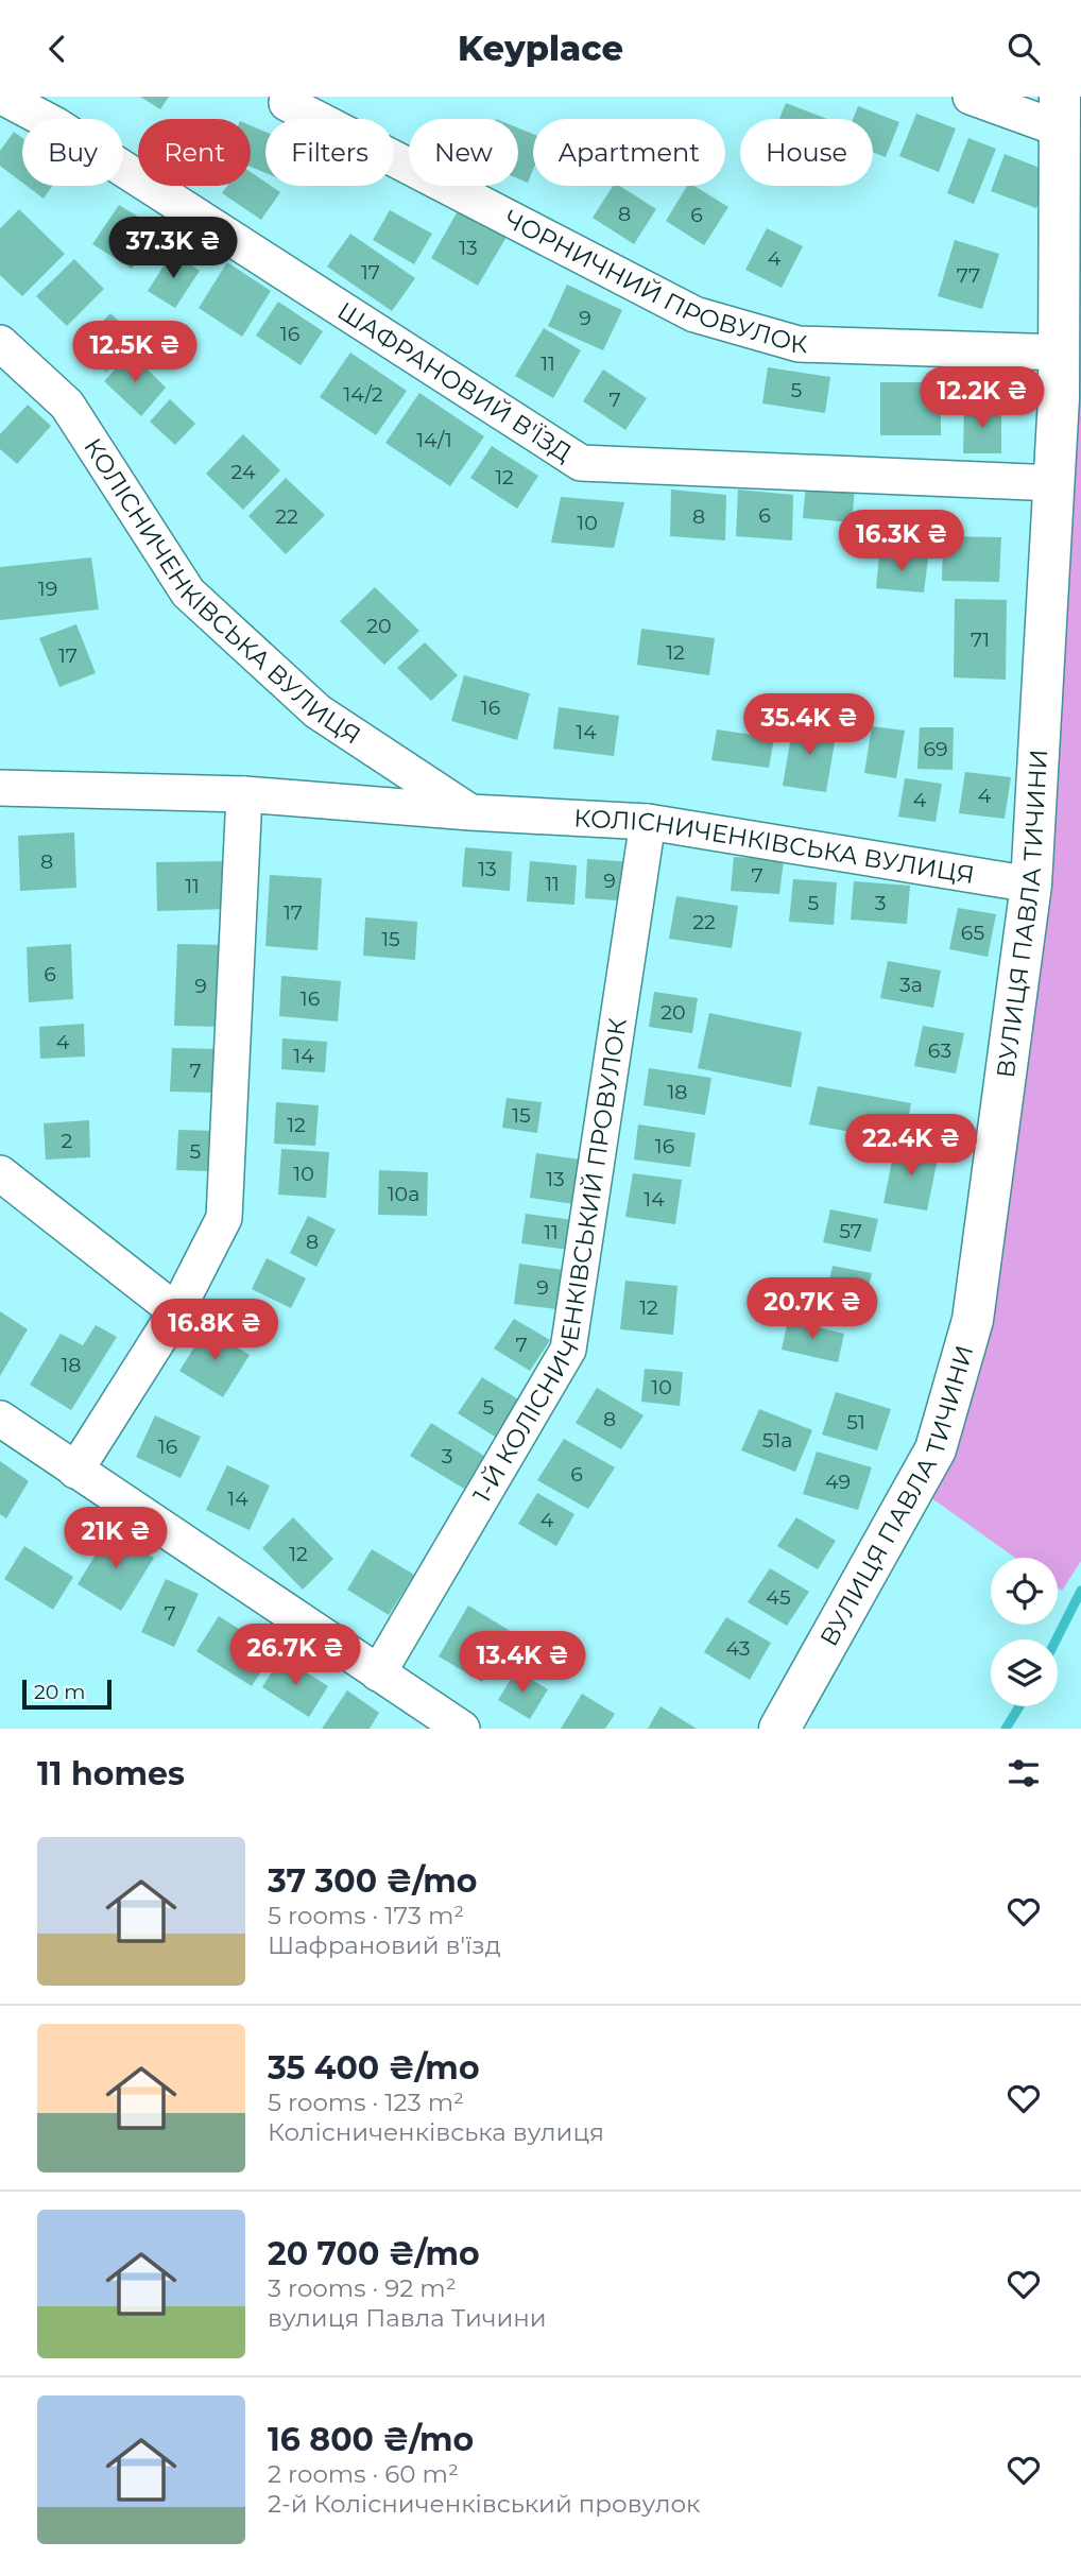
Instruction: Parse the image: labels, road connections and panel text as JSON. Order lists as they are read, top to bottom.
{
  "streets": {
    "main road": ["ВУЛИЦЯ ПАВЛА ТИЧИНИ"],
    "street": [
      "ЧОРНИЧНИЙ ПРОВУЛОК",
      "ШАФРАНОВИЙ В'ЇЗД",
      "КОЛІСНИЧЕНКІВСЬКА ВУЛИЦЯ",
      "1-Й КОЛІСНИЧЕНКІВСЬКИЙ ПРОВУЛОК"
    ]
  },
  "crossings": [
    ["ЧОРНИЧНИЙ ПРОВУЛОК", "ВУЛИЦЯ ПАВЛА ТИЧИНИ"],
    ["ШАФРАНОВИЙ В'ЇЗД", "ВУЛИЦЯ ПАВЛА ТИЧИНИ"],
    ["КОЛІСНИЧЕНКІВСЬКА ВУЛИЦЯ", "ВУЛИЦЯ ПАВЛА ТИЧИНИ"],
    ["КОЛІСНИЧЕНКІВСЬКА ВУЛИЦЯ", "1-Й КОЛІСНИЧЕНКІВСЬКИЙ ПРОВУЛОК"]
  ],
  "house_numbers": [
    "8",
    "6",
    "13",
    "4",
    "17",
    "77",
    "9",
    "16",
    "11",
    "5",
    "14/2",
    "7",
    "14/1",
    "24",
    "12",
    "6",
    "22",
    "8",
    "10",
    "19",
    "20",
    "71",
    "12",
    "17",
    "16",
    "14",
    "69",
    "4",
    "4",
    "8",
    "13",
    "7",
    "9",
    "11",
    "11",
    "5",
    "3",
    "17",
    "22",
    "65",
    "15",
    "6",
    "3а",
    "9",
    "16",
    "20",
    "4",
    "63",
    "14",
    "7",
    "18",
    "15",
    "12",
    "2",
    "16",
    "5",
    "10",
    "13",
    "10а",
    "14",
    "57",
    "11",
    "8",
    "9",
    "12",
    "7",
    "18",
    "10",
    "5",
    "8",
    "51",
    "51а",
    "16",
    "3",
    "6",
    "49",
    "14",
    "4",
    "12",
    "45",
    "7",
    "43"
  ],
  "scale_bar": "20 m",
  "page": {
    "header": "Keyplace",
    "chip": [
      "Buy",
      "Rent",
      "Filters",
      "New",
      "Apartment",
      "House"
    ],
    "price": [
      "37.3K ₴",
      "12.5K ₴",
      "12.2K ₴",
      "16.3K ₴",
      "35.4K ₴",
      "22.4K ₴",
      "20.7K ₴",
      "16.8K ₴",
      "21K ₴",
      "26.7K ₴",
      "13.4K ₴"
    ],
    "scale": "20 m",
    "heading": "11 homes",
    "list": [
      {
        "name": "37 300 ₴/mo",
        "note": "5 rooms · 173 m² · Шафрановий в'їзд"
      },
      {
        "name": "35 400 ₴/mo",
        "note": "5 rooms · 123 m² · Колісниченківська вулиця"
      },
      {
        "name": "20 700 ₴/mo",
        "note": "3 rooms · 92 m² · вулиця Павла Тичини"
      },
      {
        "name": "16 800 ₴/mo",
        "note": "2 rooms · 60 m² · 2-й Колісниченківський провулок"
      }
    ]
  }
}
